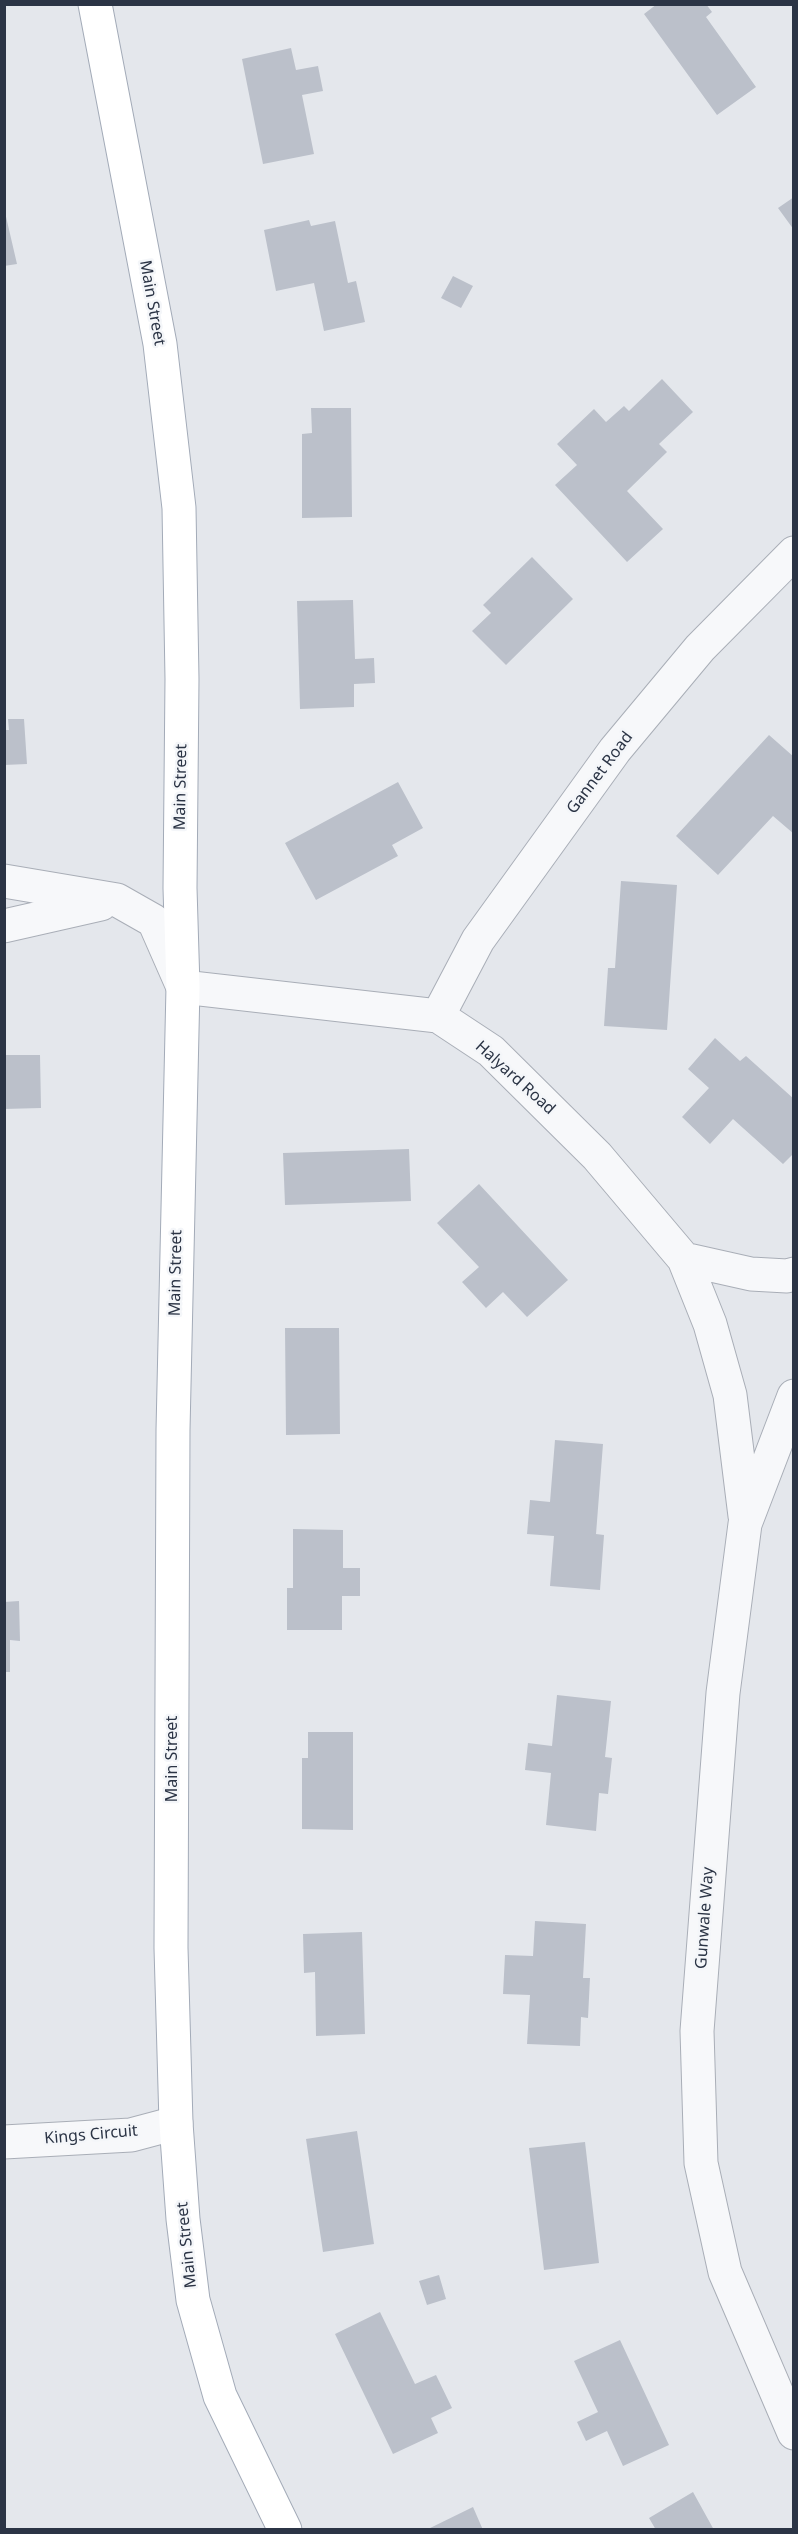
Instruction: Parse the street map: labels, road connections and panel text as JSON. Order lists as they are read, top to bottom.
{
  "streets": {
    "main road": ["Main Street"],
    "street": [
      "Gannet Road",
      "Halyard Road",
      "Gunwale Way",
      "Kings Circuit"
    ]
  },
  "crossings": [
    ["Main Street", "Halyard Road"],
    ["Main Street", "Kings Circuit"],
    ["Gannet Road", "Halyard Road"],
    ["Halyard Road", "Gunwale Way"]
  ]
}
